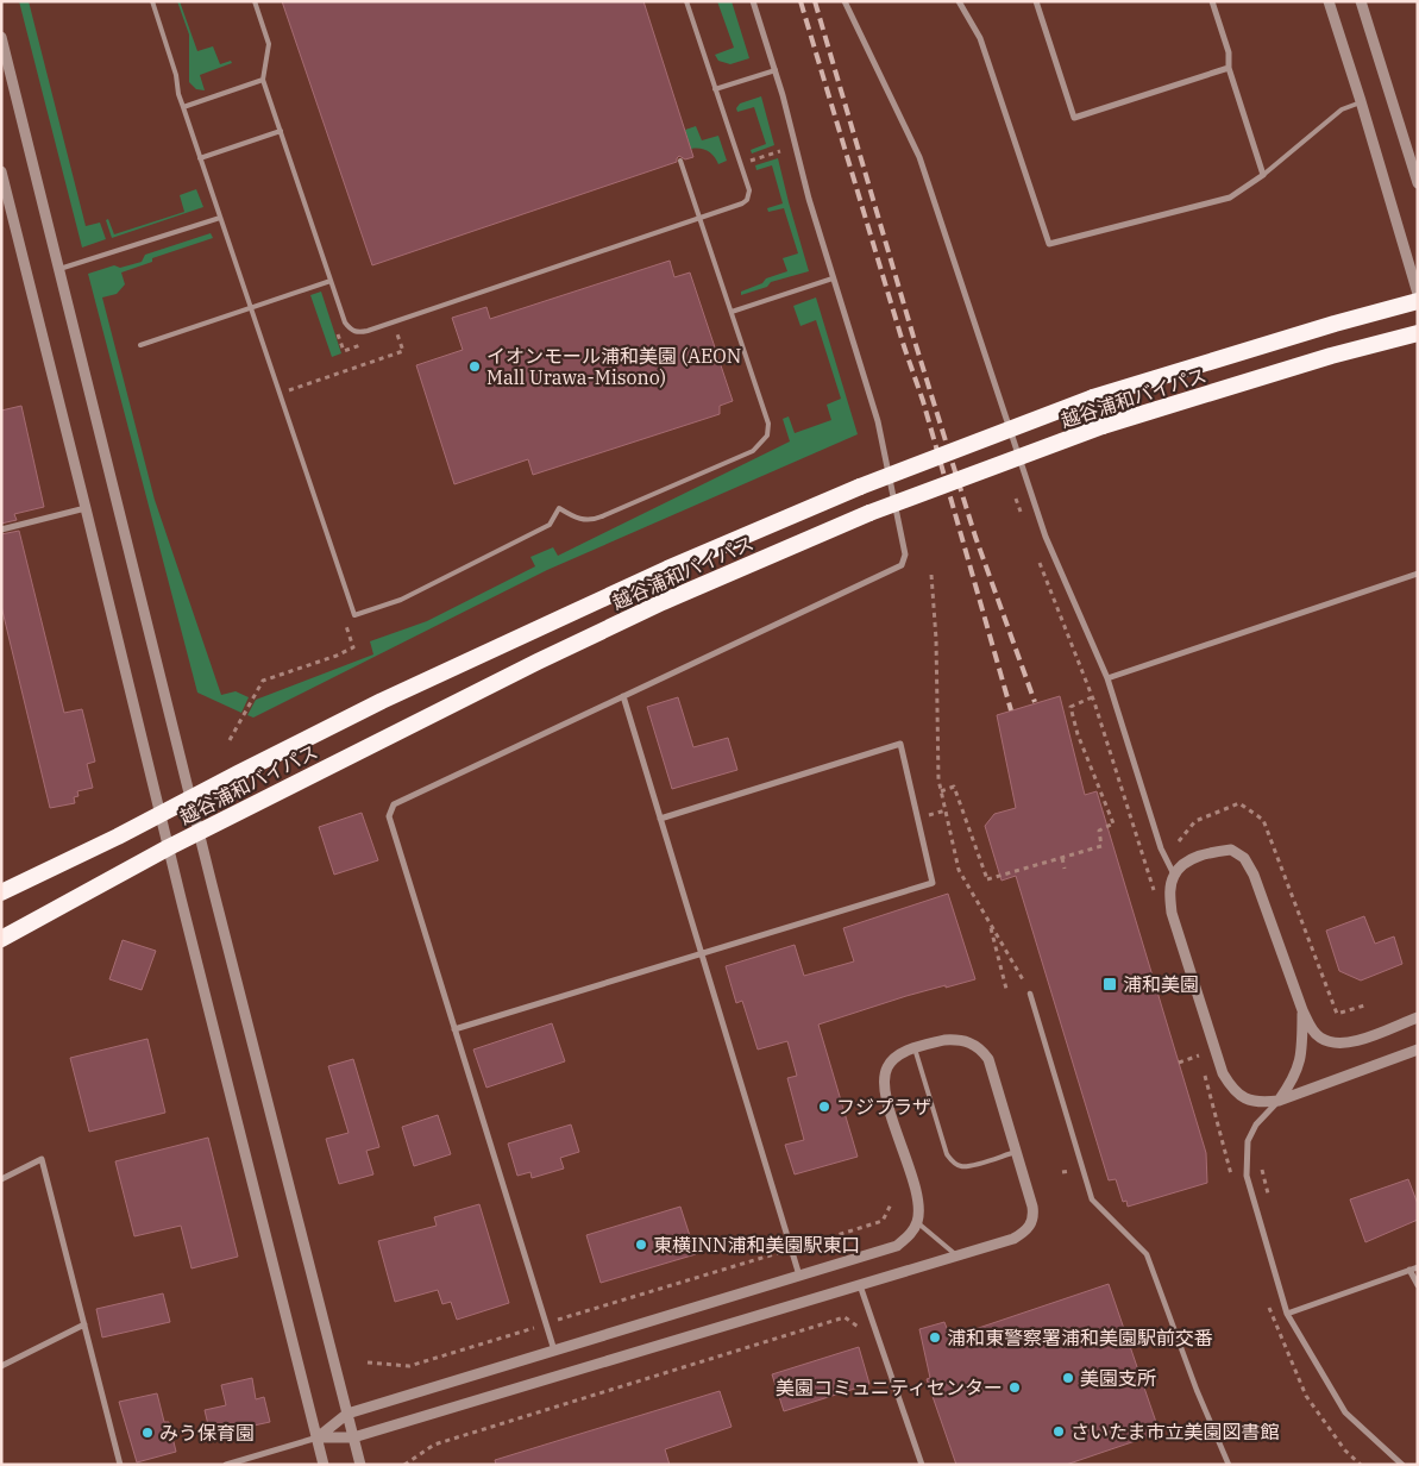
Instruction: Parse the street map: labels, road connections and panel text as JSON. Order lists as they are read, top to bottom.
{
  "streets": {
    "highway": ["越谷浦和バイパス"]
  },
  "places": {
    "other": [
      "イオンモール浦和美園 (AEON Mall Urawa-Misono)",
      "フジプラザ",
      "東横INN浦和美園駅東口",
      "浦和東警察署浦和美園駅前交番",
      "美園支所",
      "美園コミュニティセンター",
      "さいたま市立美園図書館",
      "みう保育園"
    ],
    "transit": ["浦和美園"]
  }
}
